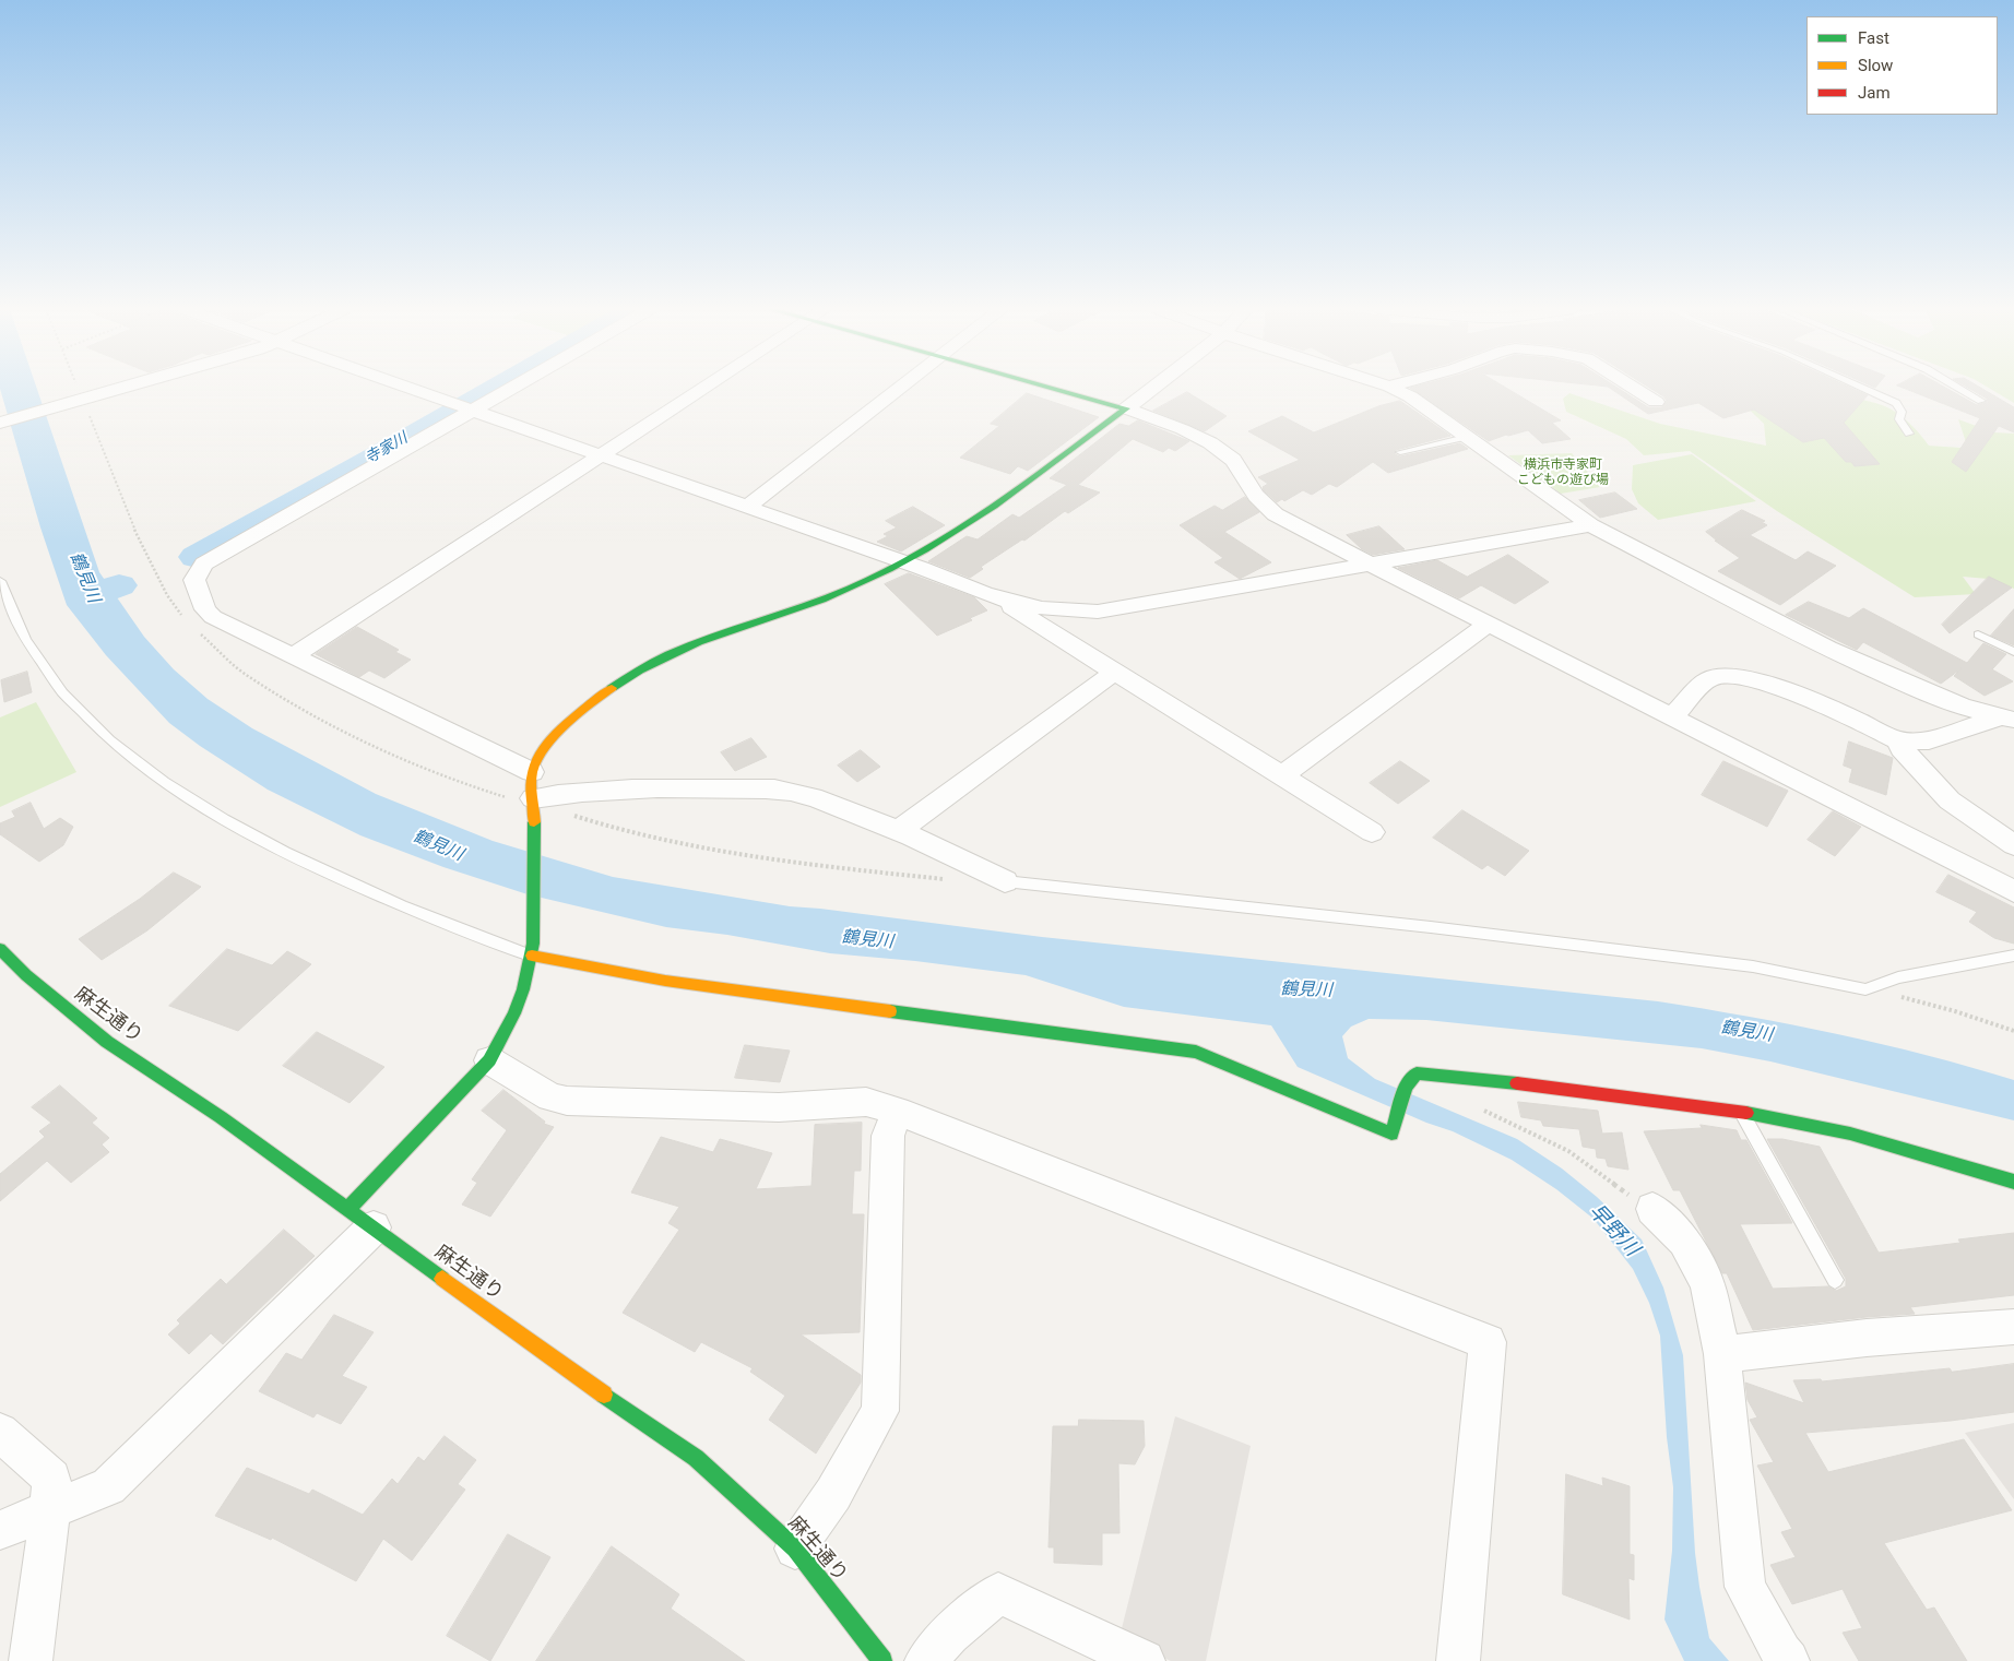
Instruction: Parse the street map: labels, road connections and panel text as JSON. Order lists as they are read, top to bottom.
{
  "streets": {
    "street": ["麻生通り"]
  },
  "water": ["寺家川", "鶴見川", "早野川"],
  "parks": ["横浜市寺家町 こどもの遊び場"],
  "legend": ["Fast", "Slow", "Jam"]
}
